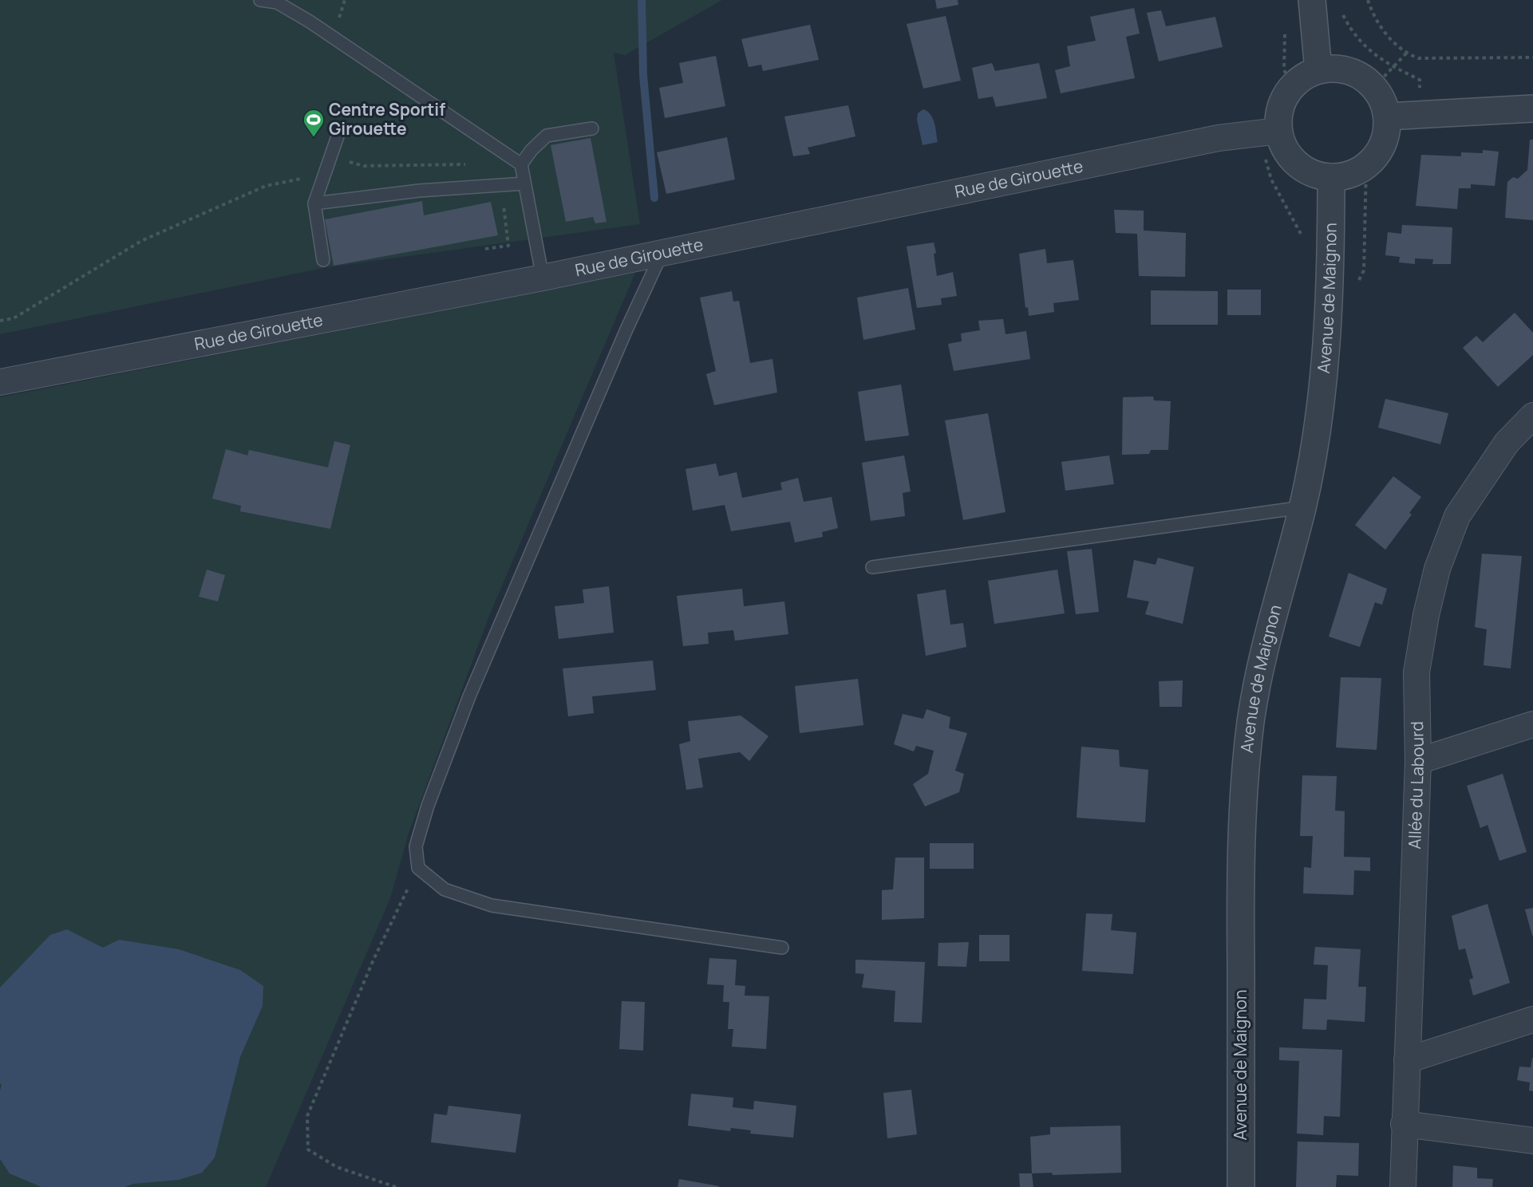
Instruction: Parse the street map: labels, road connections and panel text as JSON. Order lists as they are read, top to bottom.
{
  "streets": {
    "street": ["Rue de Girouette", "Avenue de Maignon", "Allée du Labourd"]
  },
  "crossings": [
    ["Rue de Girouette", "Avenue de Maignon"]
  ],
  "places": {
    "sports": ["Centre Sportif Girouette"]
  }
}
